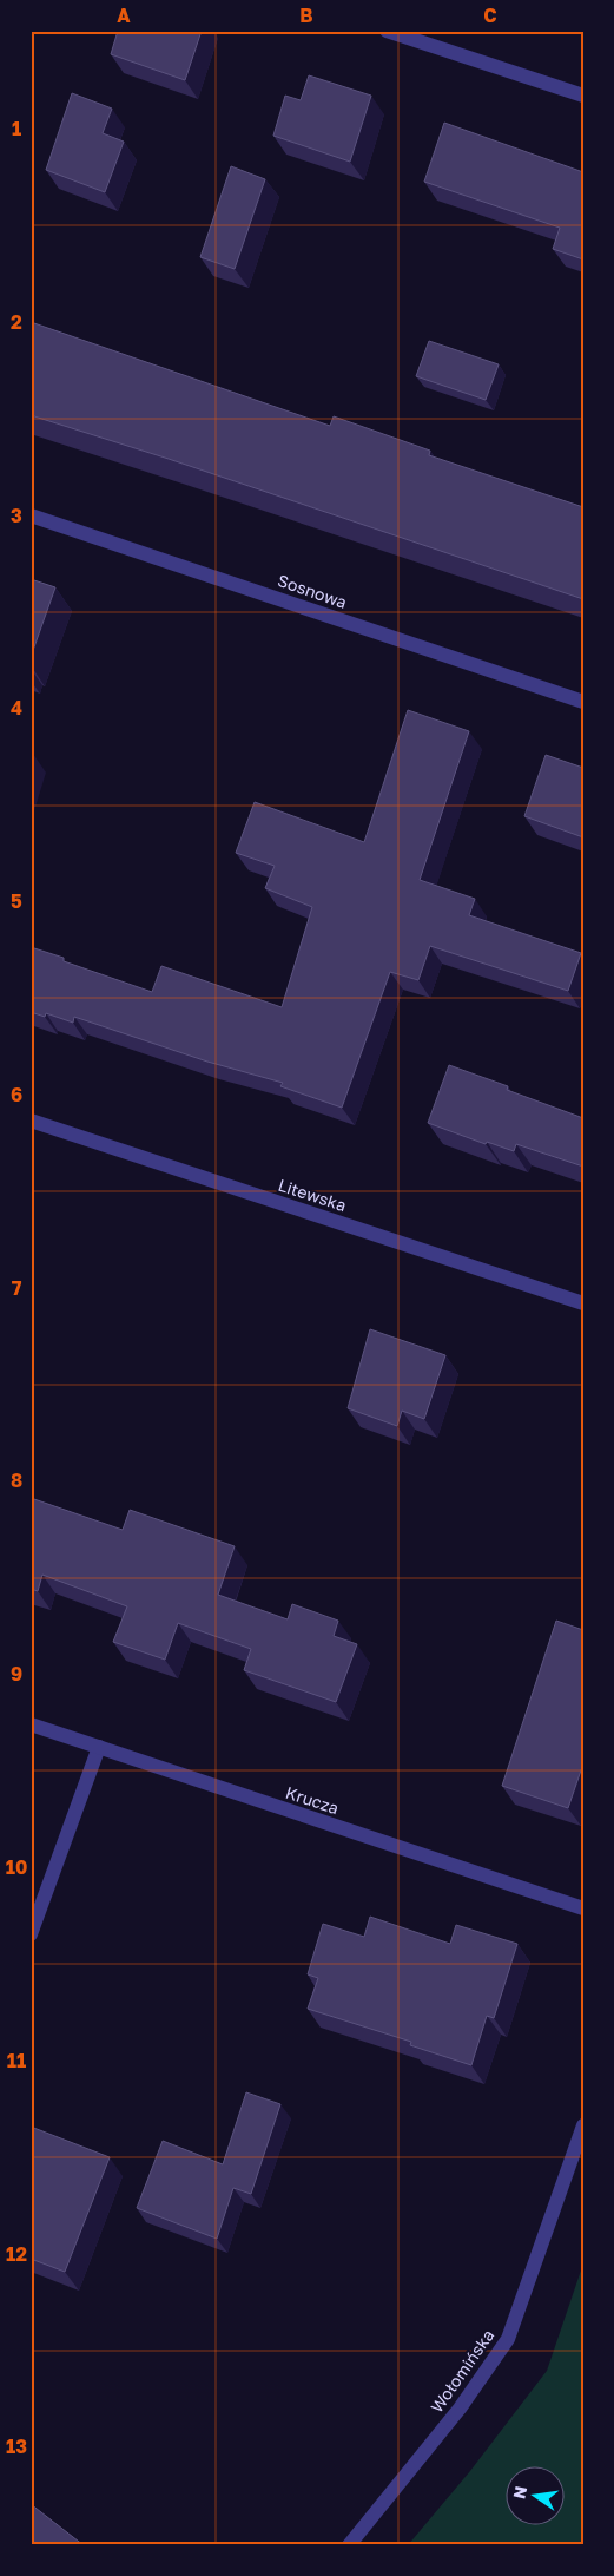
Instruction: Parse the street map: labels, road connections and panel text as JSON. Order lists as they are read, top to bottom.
{
  "streets": {
    "street": [
      "Sosnowa",
      "Litewska",
      "Krucza",
      "Wołomińska"
    ]
  },
  "north": "left",
  "grid": {
    "columns": ["A", "B", "C"],
    "rows": [
      "1",
      "2",
      "3",
      "4",
      "5",
      "6",
      "7",
      "8",
      "9",
      "10",
      "11",
      "12",
      "13"
    ]
  }
}
